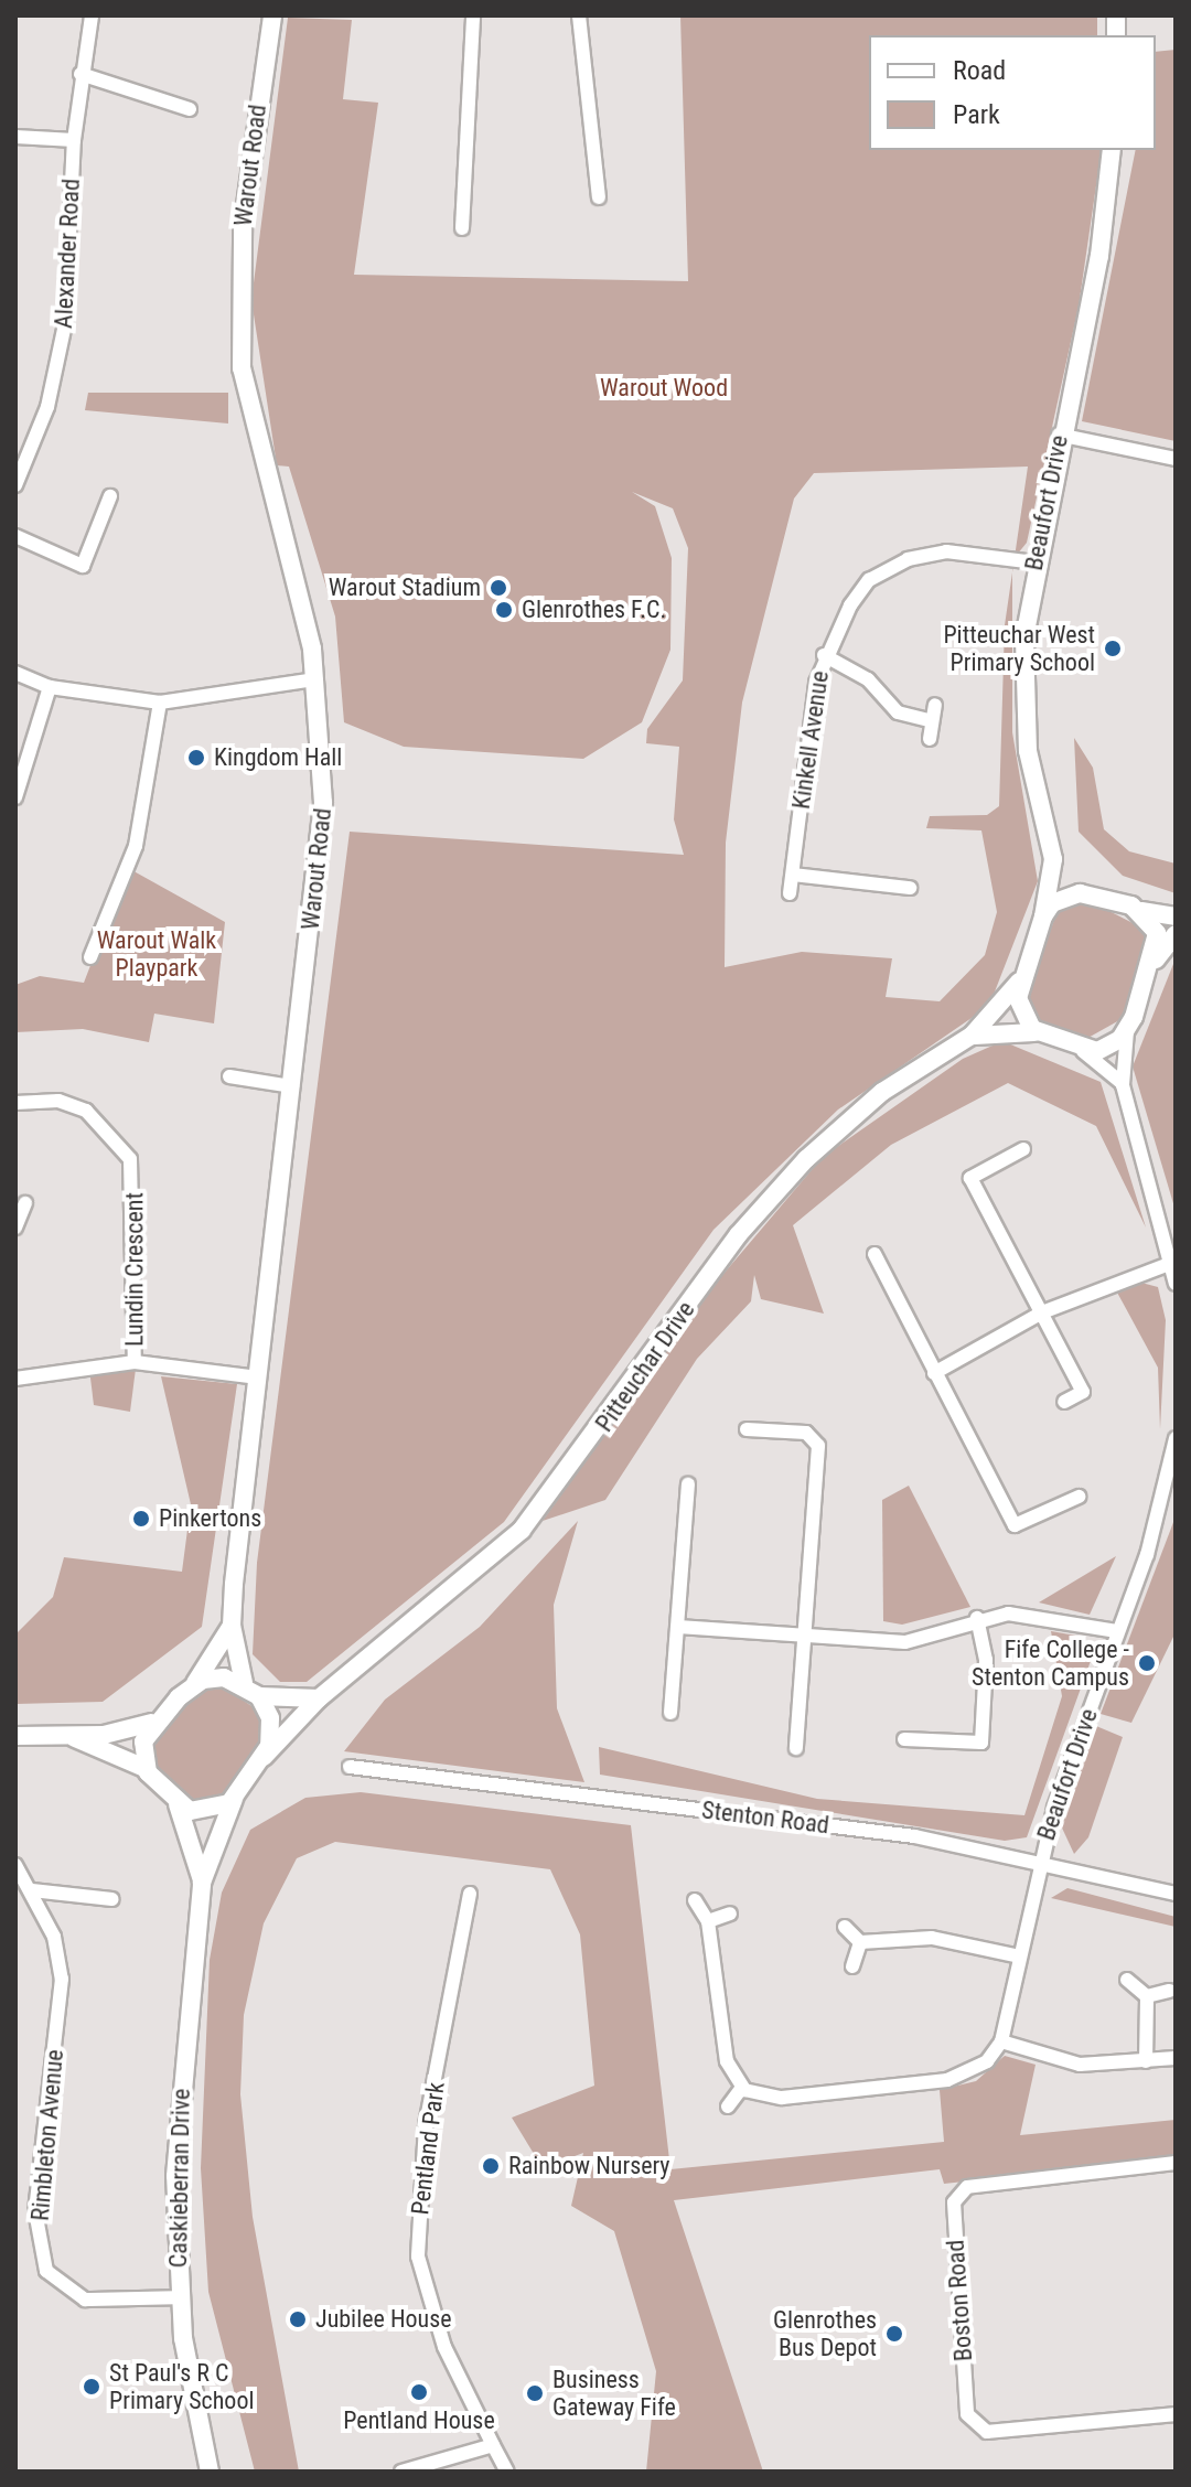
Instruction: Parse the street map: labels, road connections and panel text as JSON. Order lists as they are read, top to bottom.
{
  "streets": {
    "street": [
      "Warout Road",
      "Alexander Road",
      "Beaufort Drive",
      "Kinkell Avenue",
      "Lundin Crescent",
      "Pitteuchar Drive",
      "Stenton Road",
      "Rimbleton Avenue",
      "Pentland Park",
      "Caskieberran Drive",
      "Boston Road"
    ]
  },
  "crossings": [
    ["Beaufort Drive", "Kinkell Avenue"],
    ["Beaufort Drive", "Pitteuchar Drive"],
    ["Beaufort Drive", "Stenton Road"],
    ["Pitteuchar Drive", "Caskieberran Drive"],
    ["Rimbleton Avenue", "Caskieberran Drive"]
  ],
  "parks": ["Warout Wood", "Warout Walk Playpark"],
  "places": [
    "Warout Stadium",
    "Glenrothes F.C.",
    "Pitteuchar West Primary School",
    "Kingdom Hall",
    "Pinkertons",
    "Fife College - Stenton Campus",
    "Rainbow Nursery",
    "Jubilee House",
    "Glenrothes Bus Depot",
    "St Paul's R C Primary School",
    "Pentland House",
    "Business Gateway Fife"
  ],
  "legend": ["Road", "Park"]
}
